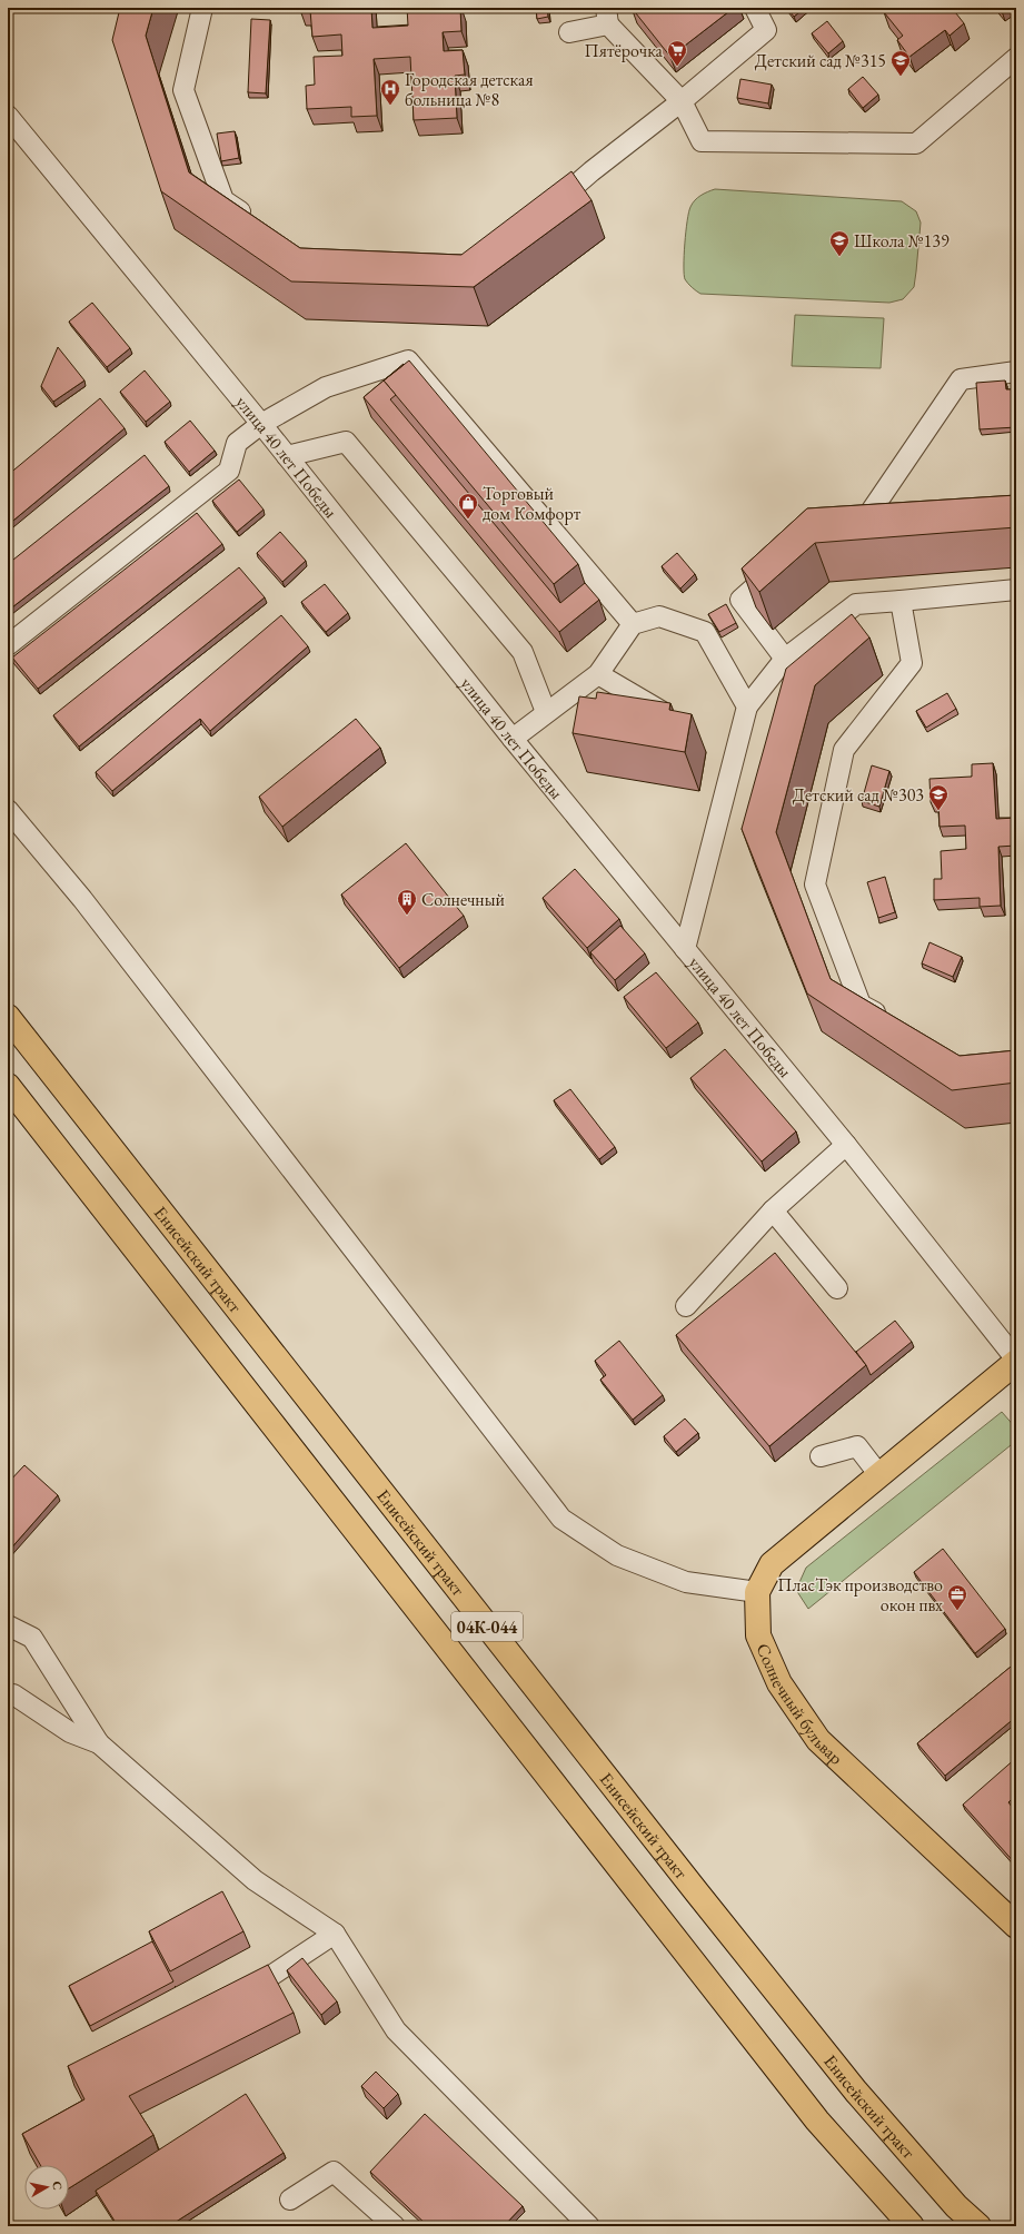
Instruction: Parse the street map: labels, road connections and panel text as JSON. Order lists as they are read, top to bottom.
{
  "streets": {
    "main road": ["Енисейский тракт", "04К-044", "Солнечный бульвар"],
    "street": ["улица 40 лет Победы"]
  },
  "crossings": [
    ["улица 40 лет Победы", "Солнечный бульвар"]
  ],
  "places": {
    "supermarket": ["Пятёрочка"],
    "school or university": ["Детский сад №315", "Школа №139", "Детский сад №303"],
    "hospital": ["Городская детская больница №8"],
    "shop": ["Торговый дом Комфорт"],
    "building": ["Солнечный"],
    "office": ["ПласТэк производство окон пвх"]
  },
  "north": "right"
}
